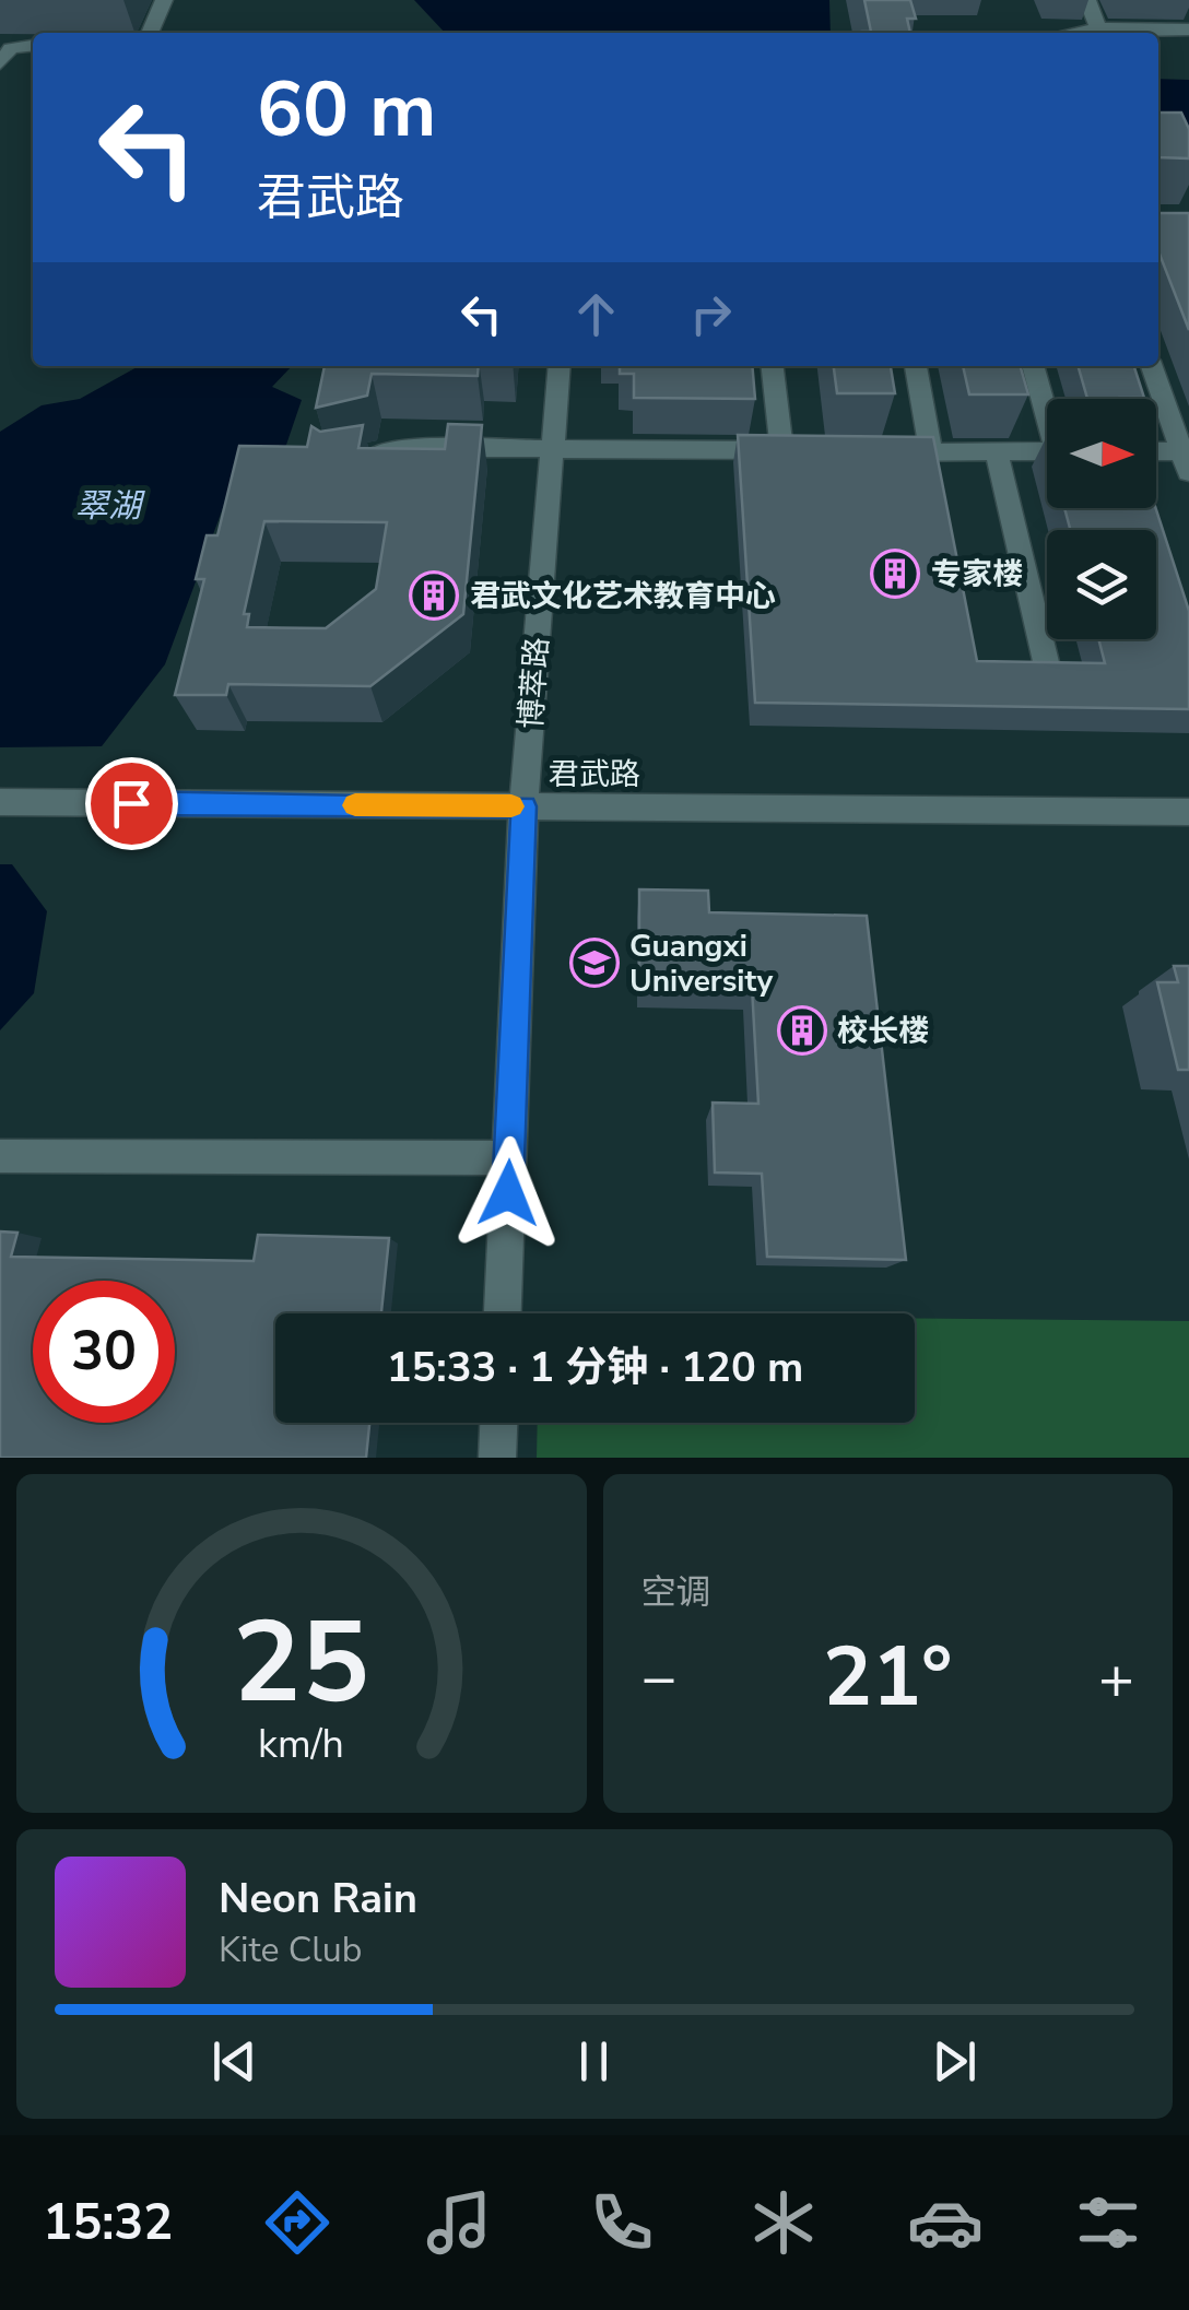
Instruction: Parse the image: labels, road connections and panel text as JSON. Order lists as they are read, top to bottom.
{
  "streets": {
    "street": ["博萃路", "君武路"]
  },
  "crossings": [
    ["博萃路", "君武路"]
  ],
  "water": ["翠湖"],
  "places": {
    "building": ["专家楼", "君武文化艺术教育中心", "校长楼"],
    "school or university": ["Guangxi University"]
  },
  "north": "right",
  "page": {
    "turn": ["60 m", "君武路"],
    "limit": "30",
    "trip": "15:33 · 1 分钟 · 120 m",
    "tile": "空调",
    "heat": ["−", "21°", "+"],
    "song": ["Neon Rain", "Kite Club"],
    "tabs": "15:32",
    "gauge": ["25", "km/h"]
  }
}
